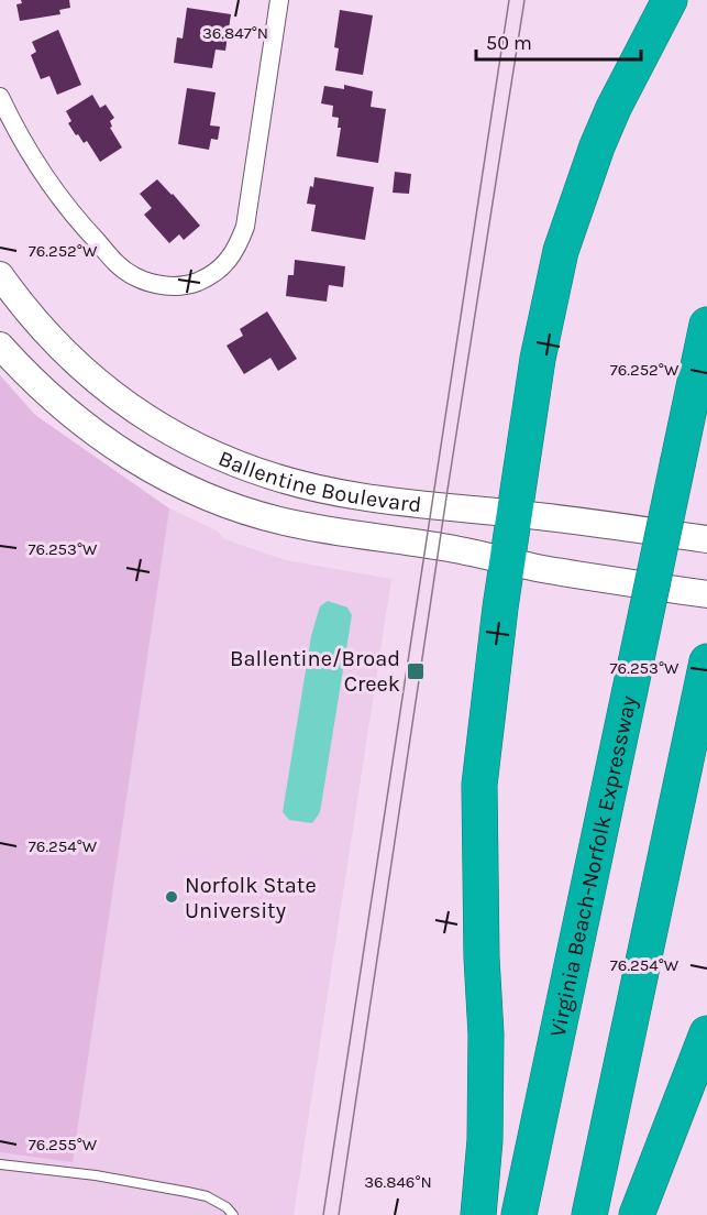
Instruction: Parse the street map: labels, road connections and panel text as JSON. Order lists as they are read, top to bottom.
{
  "streets": {
    "highway": ["Virginia Beach-Norfolk Expressway"],
    "main road": ["Ballentine Boulevard"]
  },
  "places": {
    "transit": ["Ballentine/Broad Creek"],
    "other": ["Norfolk State University"]
  },
  "scale_bar": "50 m",
  "coordinates": [
    "36.847°N",
    "76.252°W",
    "76.253°W",
    "76.254°W",
    "76.255°W",
    "36.846°N"
  ]
}
